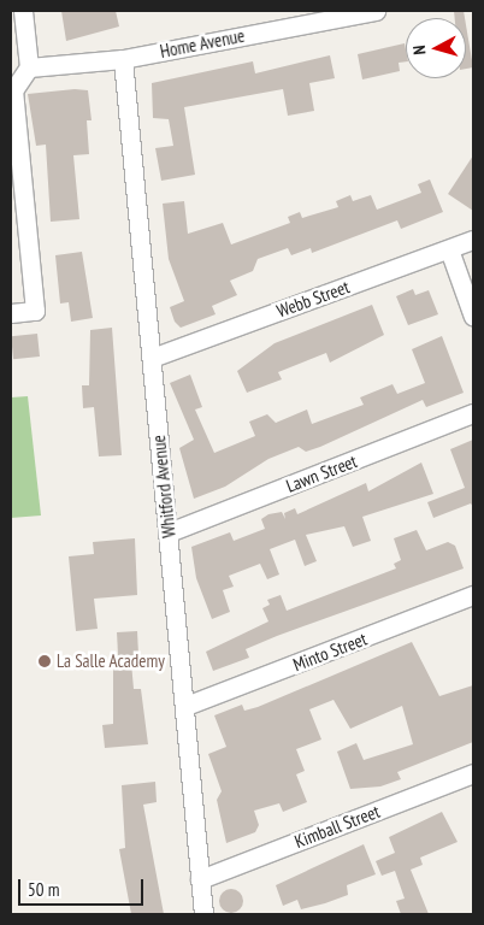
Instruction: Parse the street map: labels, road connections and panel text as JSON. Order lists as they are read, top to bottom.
{
  "streets": {
    "street": [
      "Home Avenue",
      "Webb Street",
      "Lawn Street",
      "Whitford Avenue",
      "Minto Street",
      "Kimball Street"
    ]
  },
  "crossings": [
    ["Home Avenue", "Whitford Avenue"],
    ["Webb Street", "Whitford Avenue"],
    ["Lawn Street", "Whitford Avenue"],
    ["Whitford Avenue", "Minto Street"],
    ["Whitford Avenue", "Kimball Street"]
  ],
  "places": ["La Salle Academy"],
  "scale_bar": "50 m",
  "north": "left"
}
